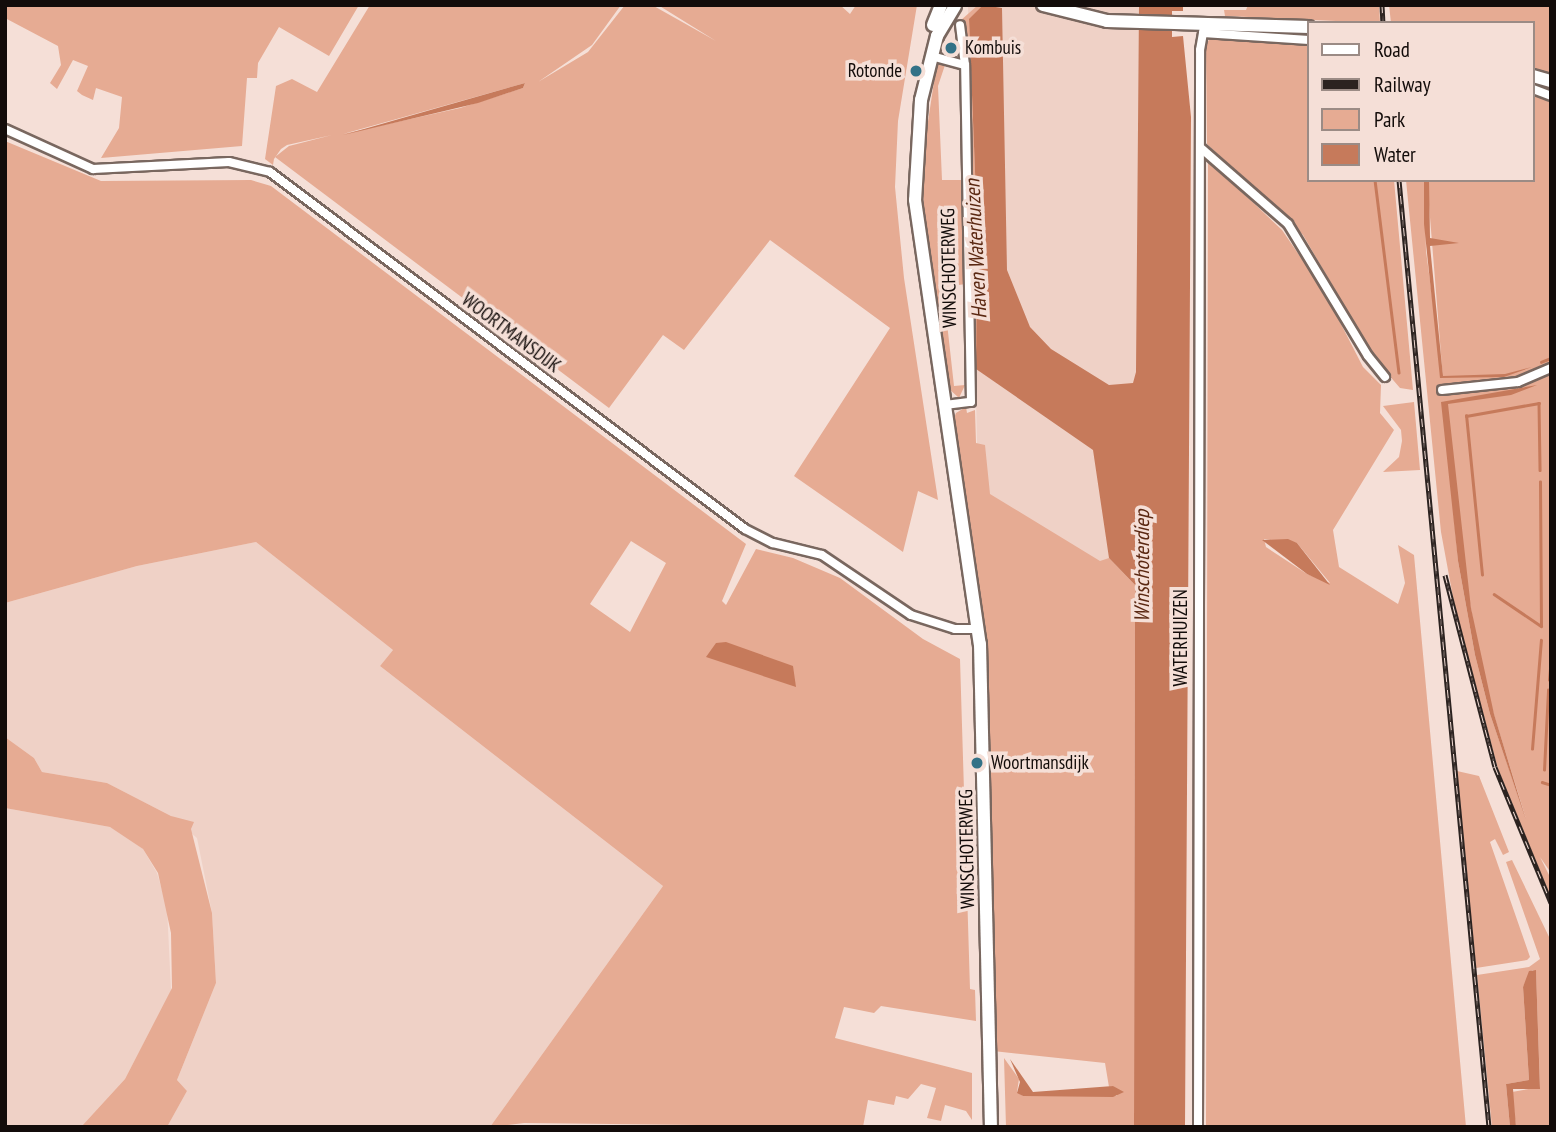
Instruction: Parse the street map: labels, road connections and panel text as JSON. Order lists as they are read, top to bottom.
{
  "streets": {
    "main road": ["WINSCHOTERWEG"],
    "street": ["WOORTMANSDIJK", "WATERHUIZEN"]
  },
  "crossings": [
    ["WINSCHOTERWEG", "WOORTMANSDIJK"]
  ],
  "water": ["Haven Waterhuizen", "Winschoterdiep"],
  "places": ["Kombuis", "Rotonde", "Woortmansdijk"],
  "legend": [
    "Road",
    "Railway",
    "Park",
    "Water"
  ]
}
